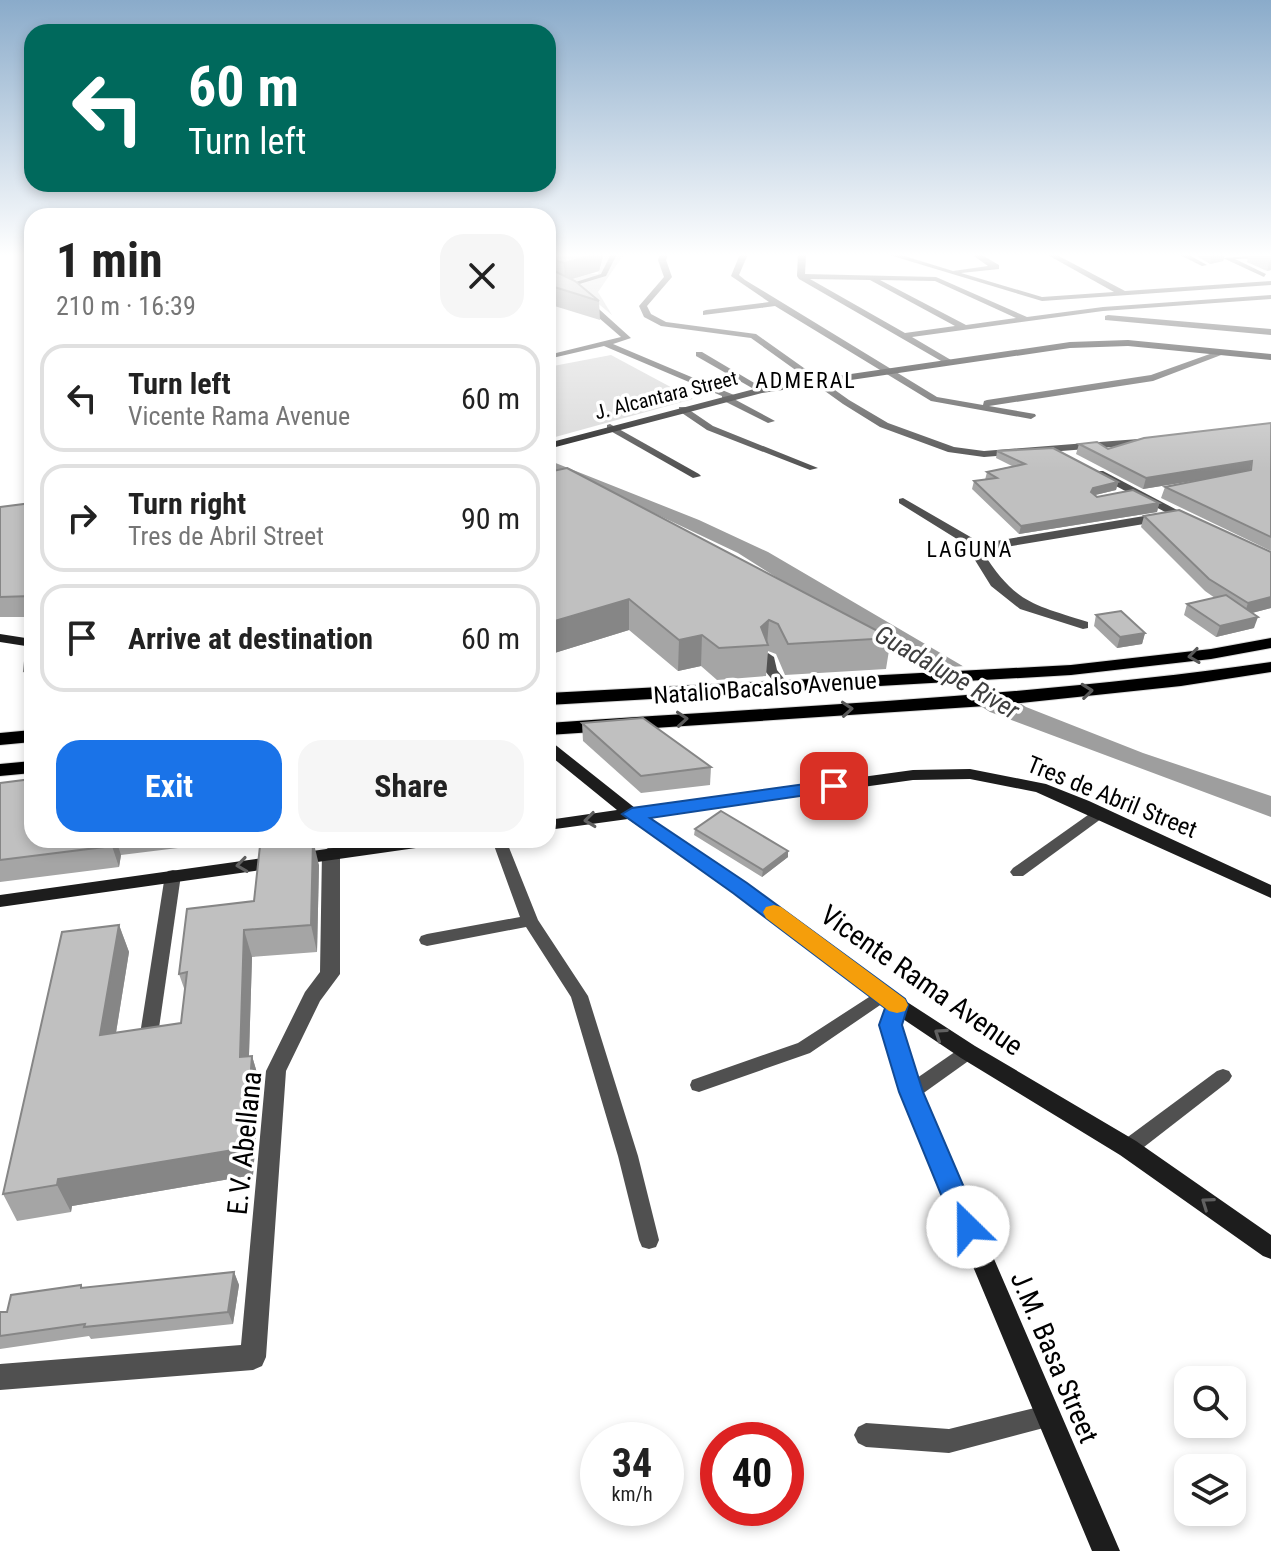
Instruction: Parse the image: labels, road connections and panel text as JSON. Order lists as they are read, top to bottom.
{
  "streets": {
    "main road": ["Natalio Bacalso Avenue"],
    "street": [
      "J. Alcantara Street",
      "Tres de Abril Street",
      "Vicente Rama Avenue",
      "E.V. Abellana",
      "J.M. Basa Street"
    ]
  },
  "crossings": [
    ["Tres de Abril Street", "Vicente Rama Avenue"],
    ["Vicente Rama Avenue", "J.M. Basa Street"]
  ],
  "districts": ["ADMERAL", "LAGUNA"],
  "water": ["Guadalupe River"],
  "page": {
    "turn": ["60 m", "Turn left"],
    "heading": ["1 min", "210 m · 16:39"],
    "list": [
      {
        "name": "Turn left",
        "note": "Vicente Rama Avenue",
        "value": "60 m"
      },
      {
        "name": "Turn right",
        "note": "Tres de Abril Street",
        "value": "90 m"
      },
      {
        "name": "Arrive at destination",
        "value": "60 m"
      }
    ],
    "buttons": ["Exit", "Share"],
    "speed": "34 km/h",
    "limit": "40"
  }
}
